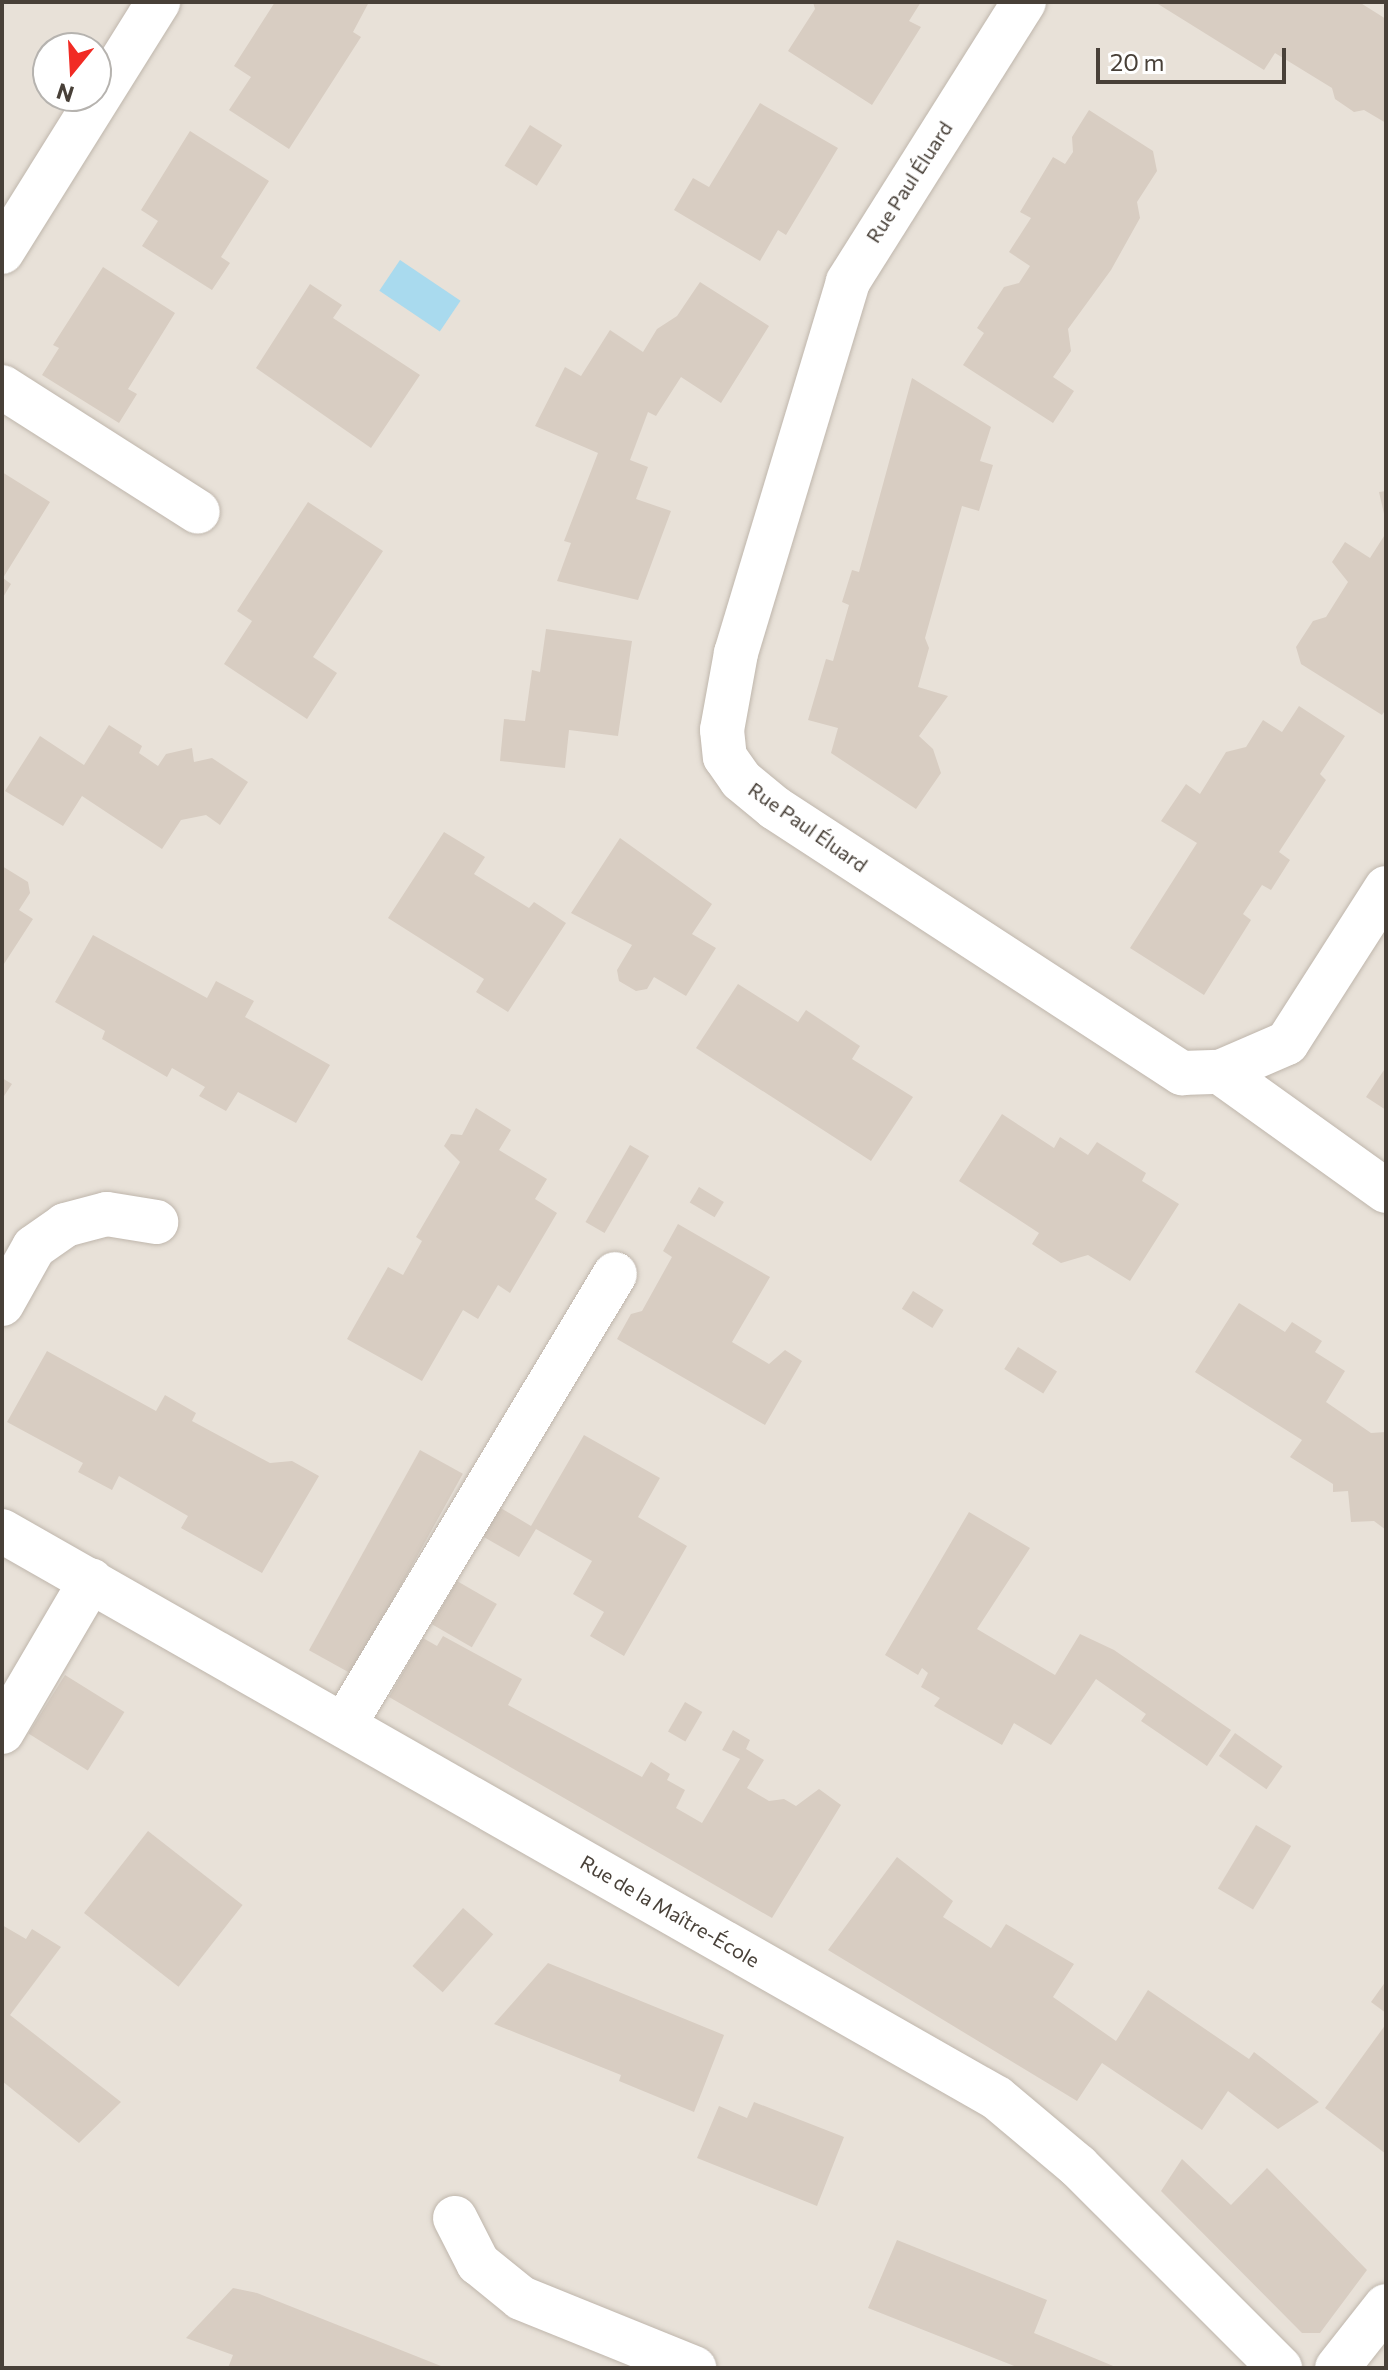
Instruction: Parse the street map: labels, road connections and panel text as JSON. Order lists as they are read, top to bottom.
{
  "streets": {
    "street": ["Rue Paul Éluard", "Rue de la Maître-École"]
  },
  "scale_bar": "20 m",
  "north": "bottom"
}
